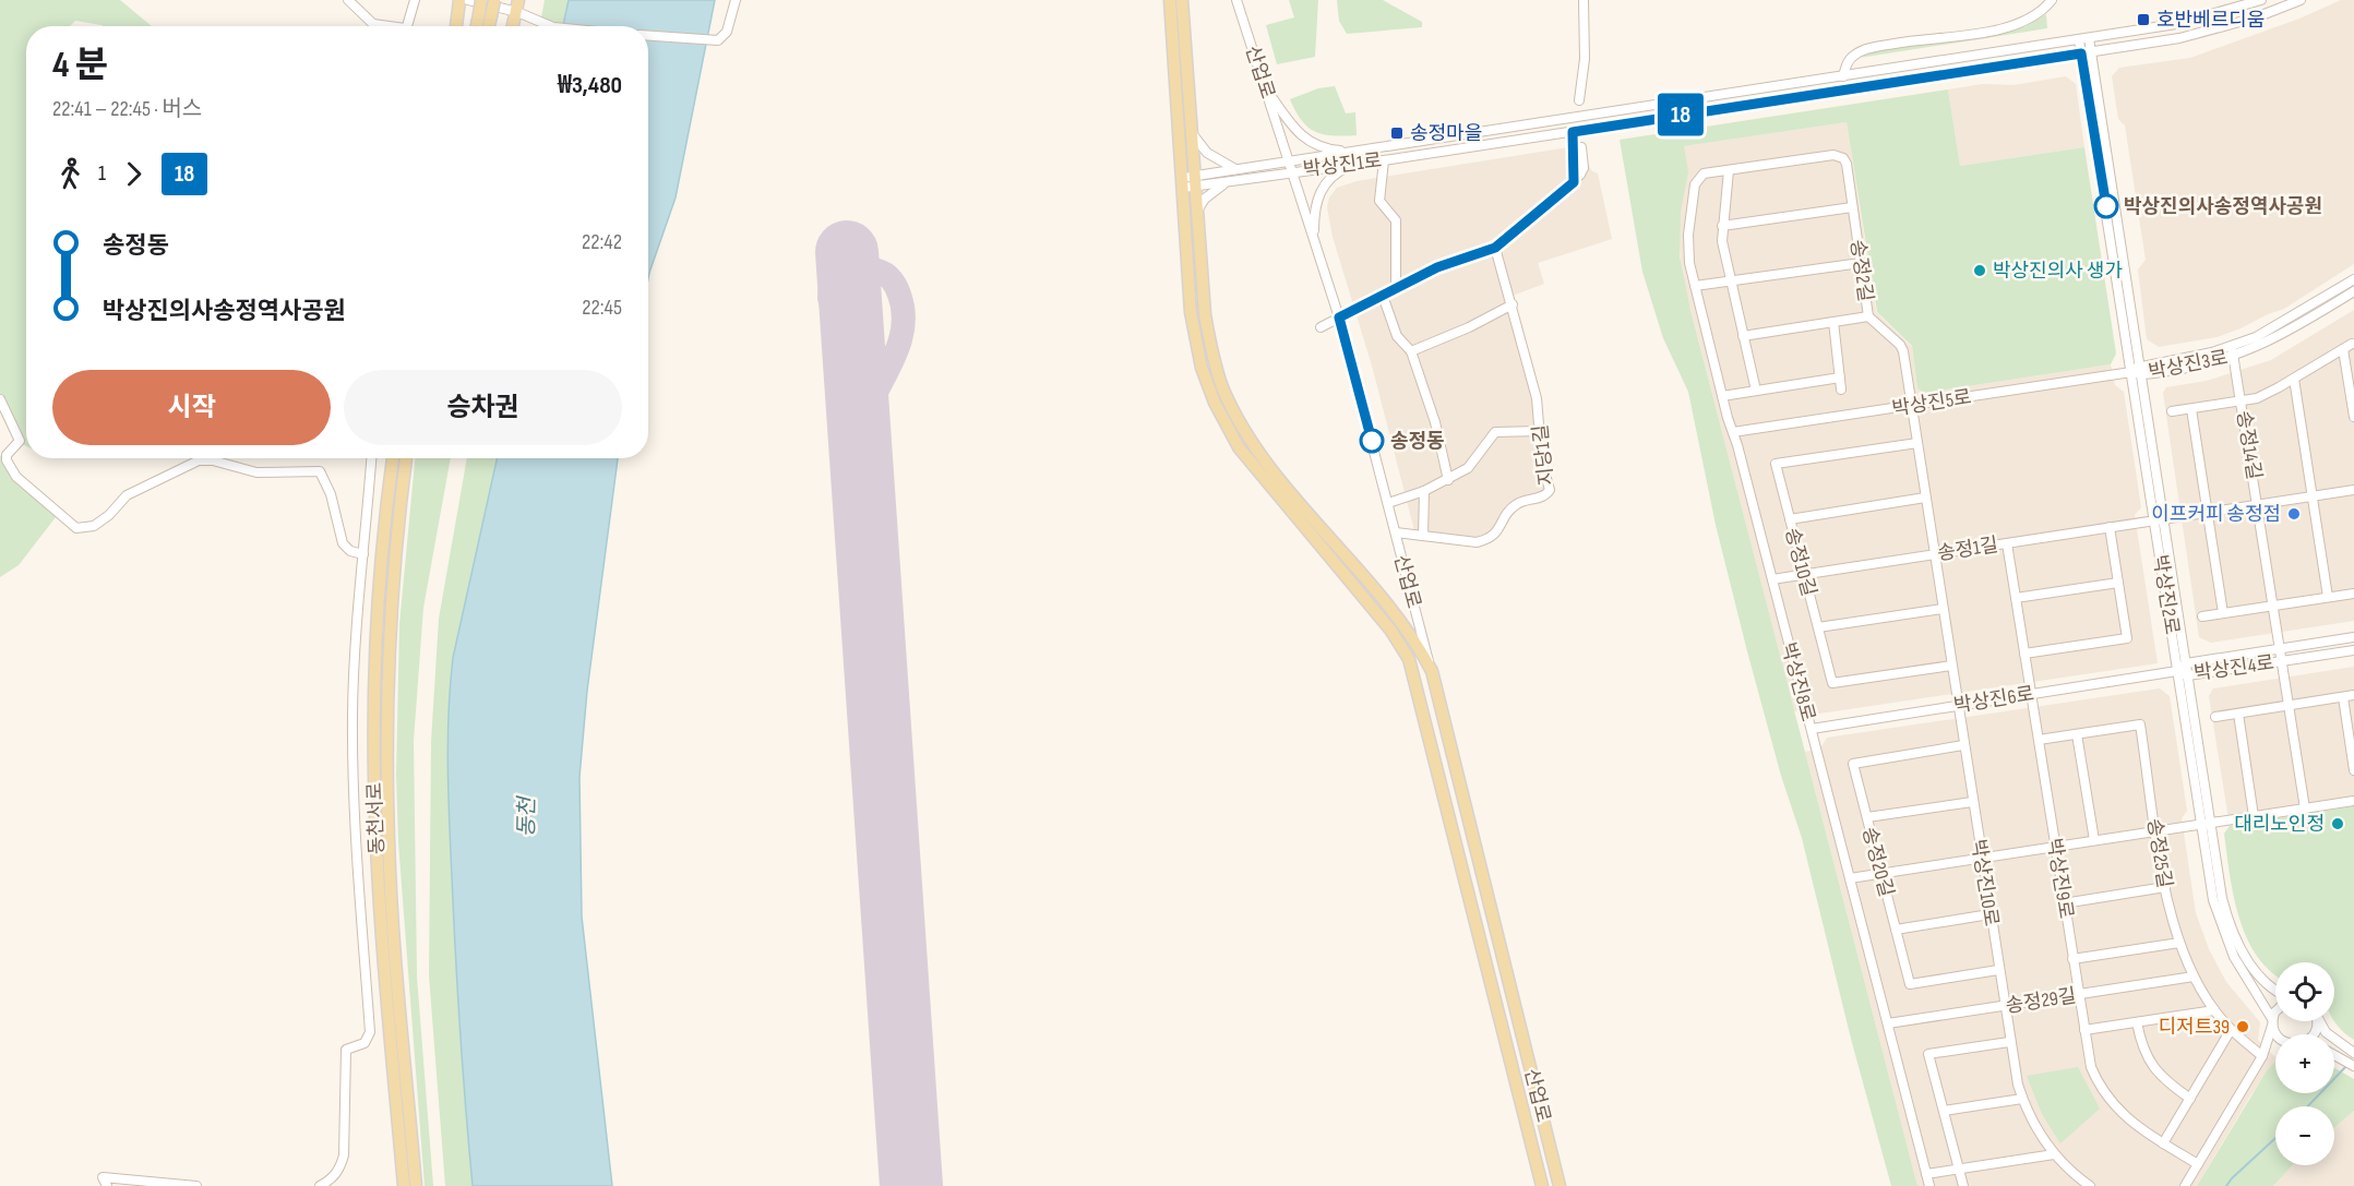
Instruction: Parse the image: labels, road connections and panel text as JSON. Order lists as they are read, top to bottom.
{
  "streets": {
    "main road": ["산업로", "동천서로"],
    "street": [
      "박상진1로",
      "송정2길",
      "박상진3로",
      "박상진5로",
      "송정14길",
      "지당1길",
      "송정1길",
      "송정10길",
      "박상진2로",
      "박상진4로",
      "박상진8로",
      "박상진6로",
      "송정25길",
      "송정20길",
      "박상진9로",
      "박상진10로",
      "송정29길"
    ]
  },
  "crossings": [
    ["산업로", "박상진1로"],
    ["산업로", "지당1길"],
    ["박상진1로", "박상진2로"],
    ["송정2길", "박상진5로"],
    ["송정2길", "송정1길"],
    ["송정2길", "송정10길"],
    ["송정2길", "박상진8로"],
    ["송정2길", "박상진10로"],
    ["박상진3로", "박상진5로"],
    ["박상진3로", "송정14길"],
    ["박상진3로", "박상진2로"],
    ["박상진5로", "박상진2로"],
    ["박상진5로", "박상진8로"],
    ["송정14길", "송정1길"],
    ["송정14길", "박상진4로"],
    ["송정1길", "송정10길"],
    ["송정1길", "박상진2로"],
    ["송정1길", "박상진8로"],
    ["송정1길", "박상진9로"],
    ["송정1길", "박상진10로"],
    ["송정10길", "박상진10로"],
    ["박상진2로", "박상진4로"],
    ["박상진2로", "박상진6로"],
    ["박상진4로", "박상진6로"],
    ["박상진8로", "박상진6로"],
    ["박상진8로", "송정29길"],
    ["박상진6로", "박상진9로"],
    ["박상진6로", "박상진10로"],
    ["송정25길", "박상진9로"],
    ["송정25길", "송정29길"],
    ["송정20길", "박상진10로"],
    ["박상진9로", "송정29길"],
    ["박상진10로", "송정29길"]
  ],
  "water": ["동천"],
  "places": {
    "transit": ["호반베르디움", "송정마을"],
    "other": [
      "박상진의사송정역사공원",
      "박상진의사 생가",
      "송정동",
      "이프커피 송정점",
      "대리노인정",
      "디저트39"
    ]
  },
  "lines": ["bus line 18"],
  "page": {
    "on_map": "18",
    "heading": ["4 분", "22:41 – 22:45 · 버스", "₩3,480"],
    "legs": ["1", "18"],
    "list": [
      {
        "name": "송정동",
        "value": "22:42"
      },
      {
        "name": "박상진의사송정역사공원",
        "value": "22:45"
      }
    ],
    "buttons": ["시작", "승차권"],
    "map_buttons": ["+", "−"]
  }
}
